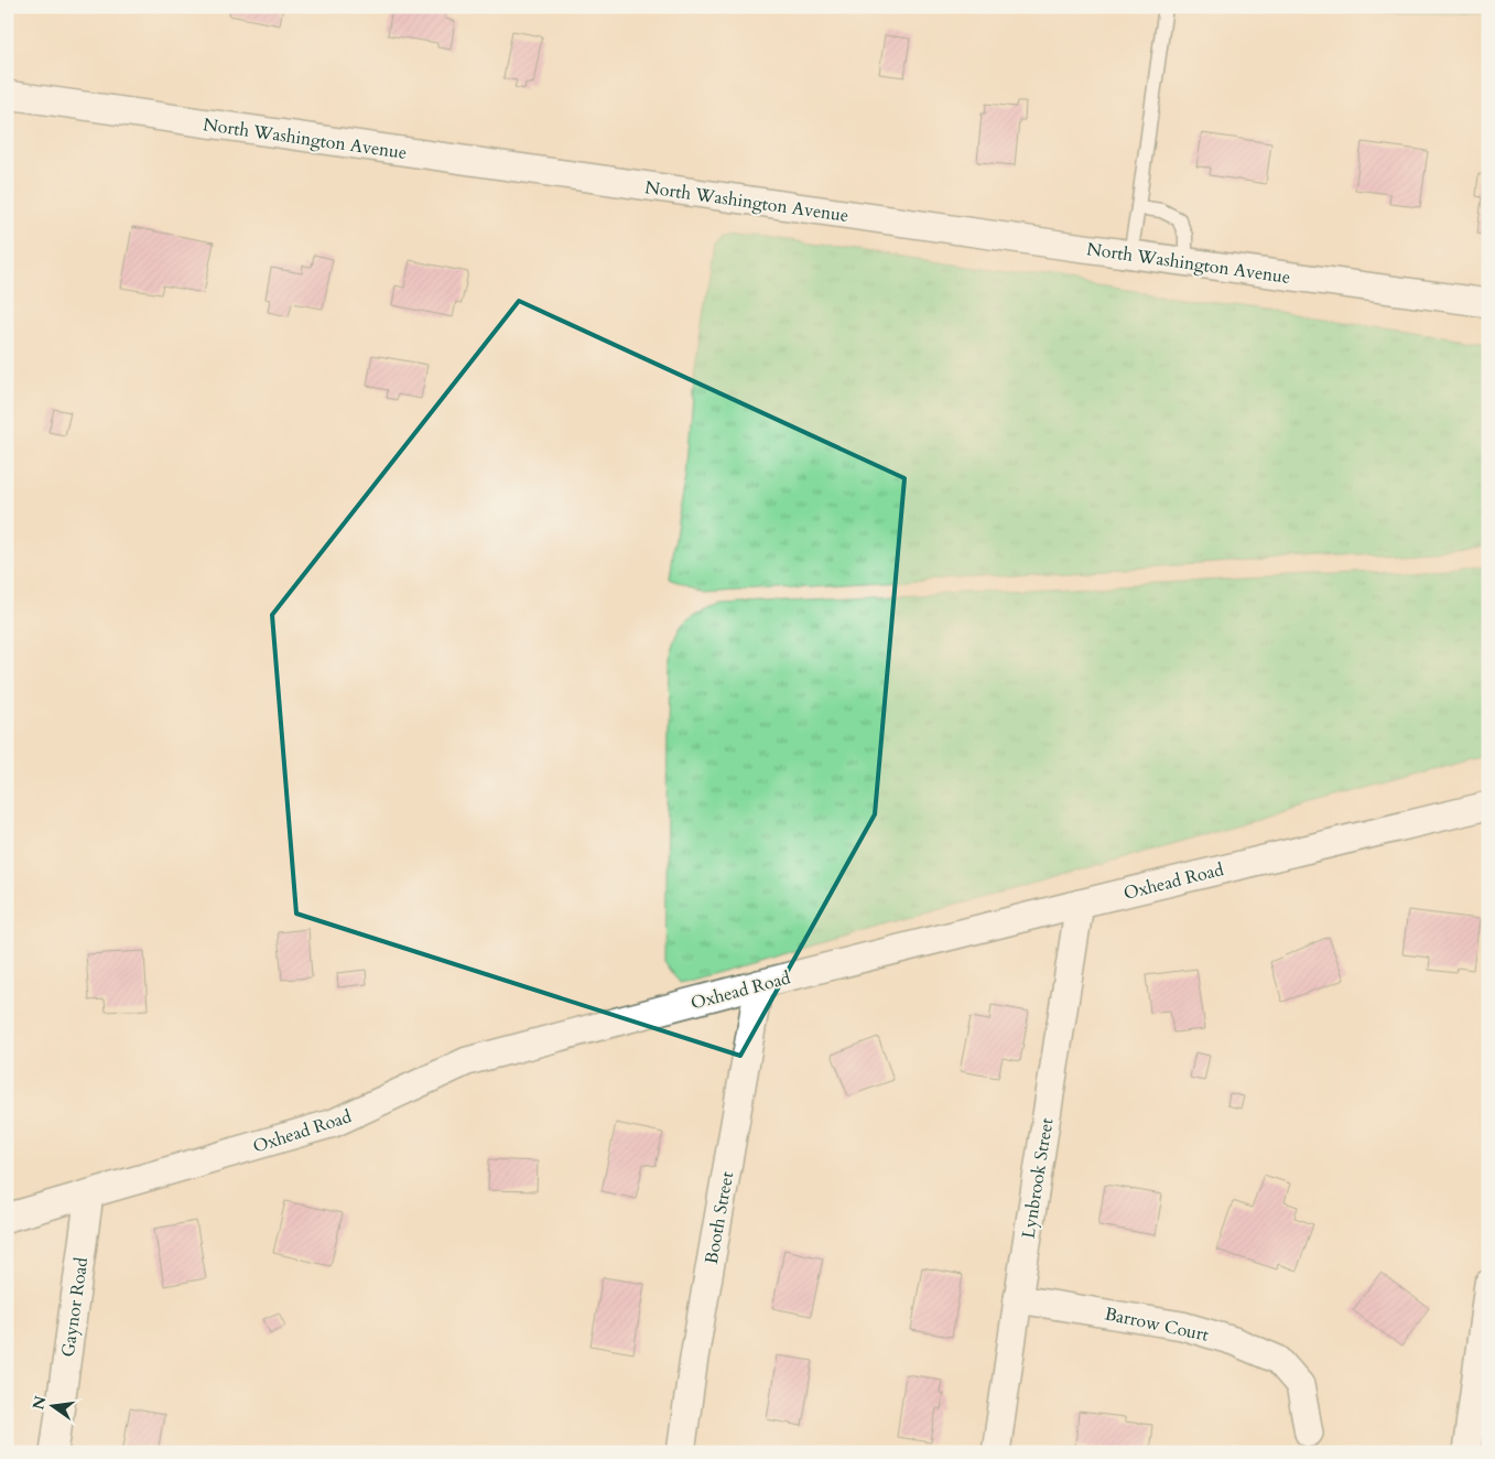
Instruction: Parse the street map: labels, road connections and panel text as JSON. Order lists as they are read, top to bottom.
{
  "streets": {
    "street": [
      "North Washington Avenue",
      "Oxhead Road",
      "Lynbrook Street",
      "Booth Street",
      "Gaynor Road",
      "Barrow Court"
    ]
  },
  "crossings": [
    ["Oxhead Road", "Lynbrook Street"],
    ["Oxhead Road", "Booth Street"],
    ["Oxhead Road", "Gaynor Road"],
    ["Lynbrook Street", "Barrow Court"]
  ],
  "north": "left"
}
